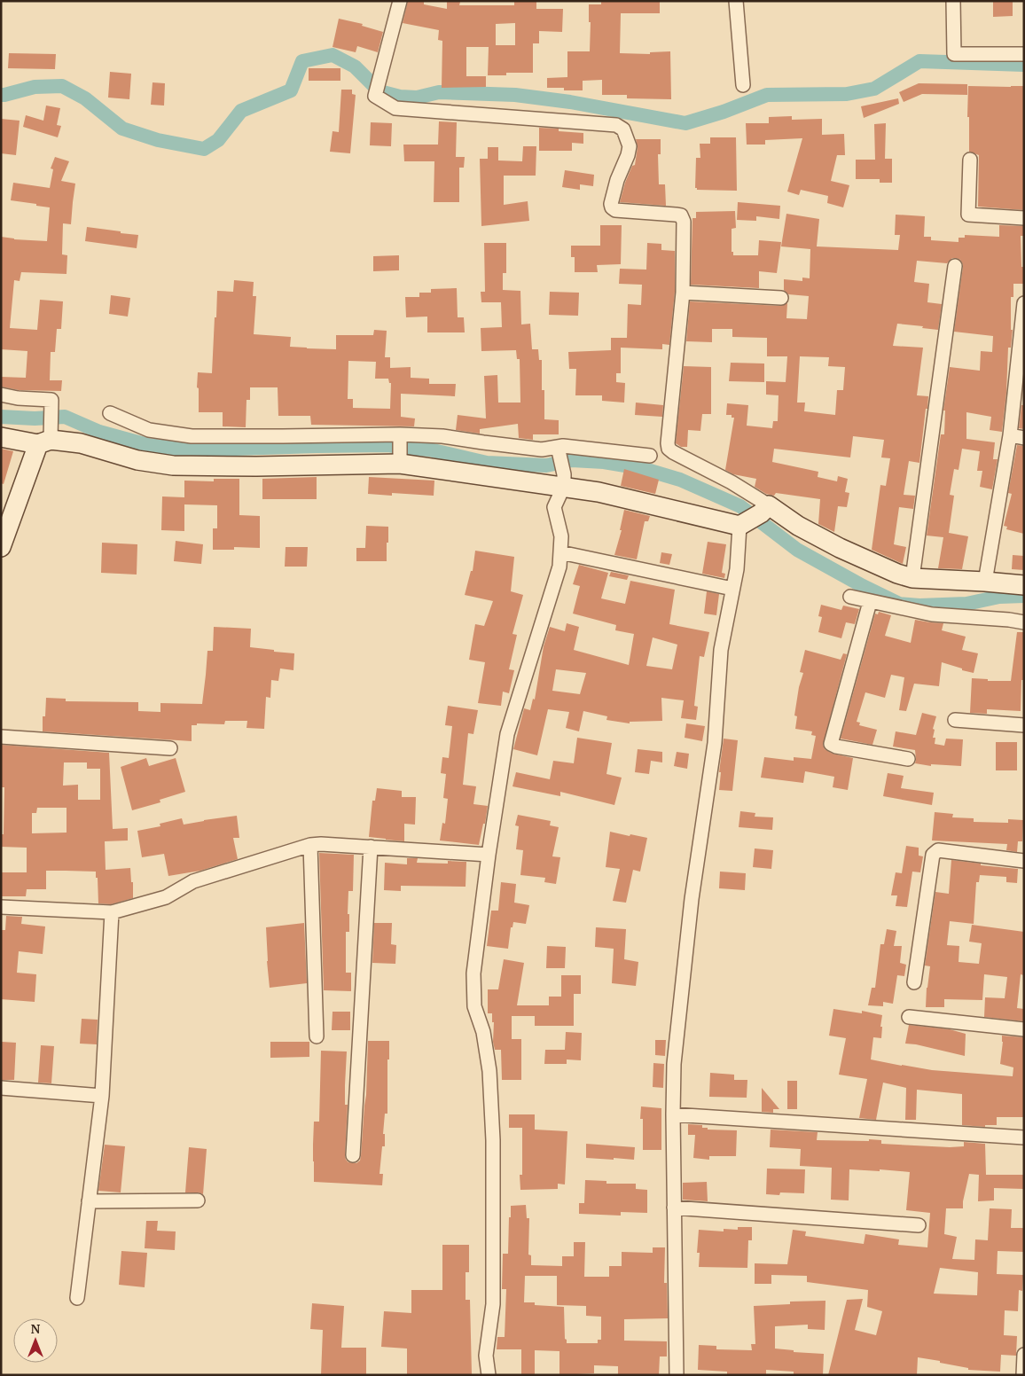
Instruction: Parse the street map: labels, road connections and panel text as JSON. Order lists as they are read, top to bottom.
{
  "north": "top"
}
